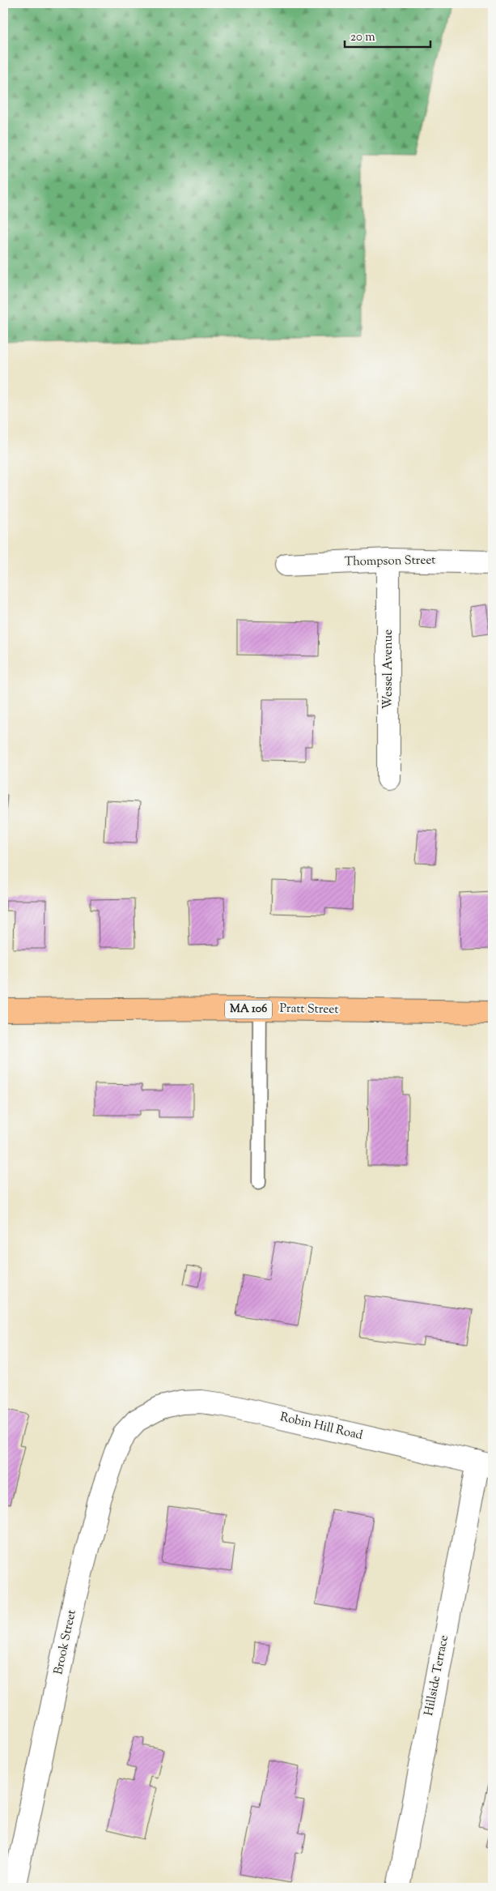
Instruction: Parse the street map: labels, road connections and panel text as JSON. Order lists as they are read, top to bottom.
{
  "streets": {
    "main road": ["MA 106", "Pratt Street"],
    "street": [
      "Thompson Street",
      "Wessel Avenue",
      "Robin Hill Road",
      "Brook Street",
      "Hillside Terrace"
    ]
  },
  "crossings": [
    ["Thompson Street", "Wessel Avenue"],
    ["Robin Hill Road", "Brook Street"],
    ["Robin Hill Road", "Hillside Terrace"]
  ],
  "scale_bar": "20 m"
}
